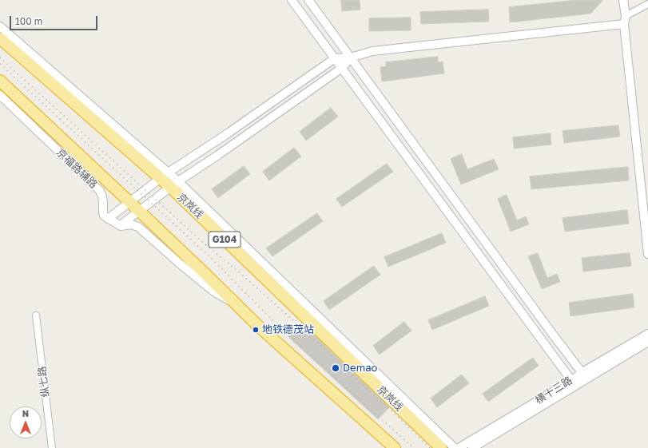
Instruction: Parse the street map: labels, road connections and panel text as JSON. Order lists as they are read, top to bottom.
{
  "streets": {
    "highway": ["京岚线", "G104"],
    "street": ["京福路辅路", "纵七路", "横十三路"]
  },
  "places": ["地铁德茂站", "Demao"],
  "scale_bar": "100 m",
  "north": "top"
}
